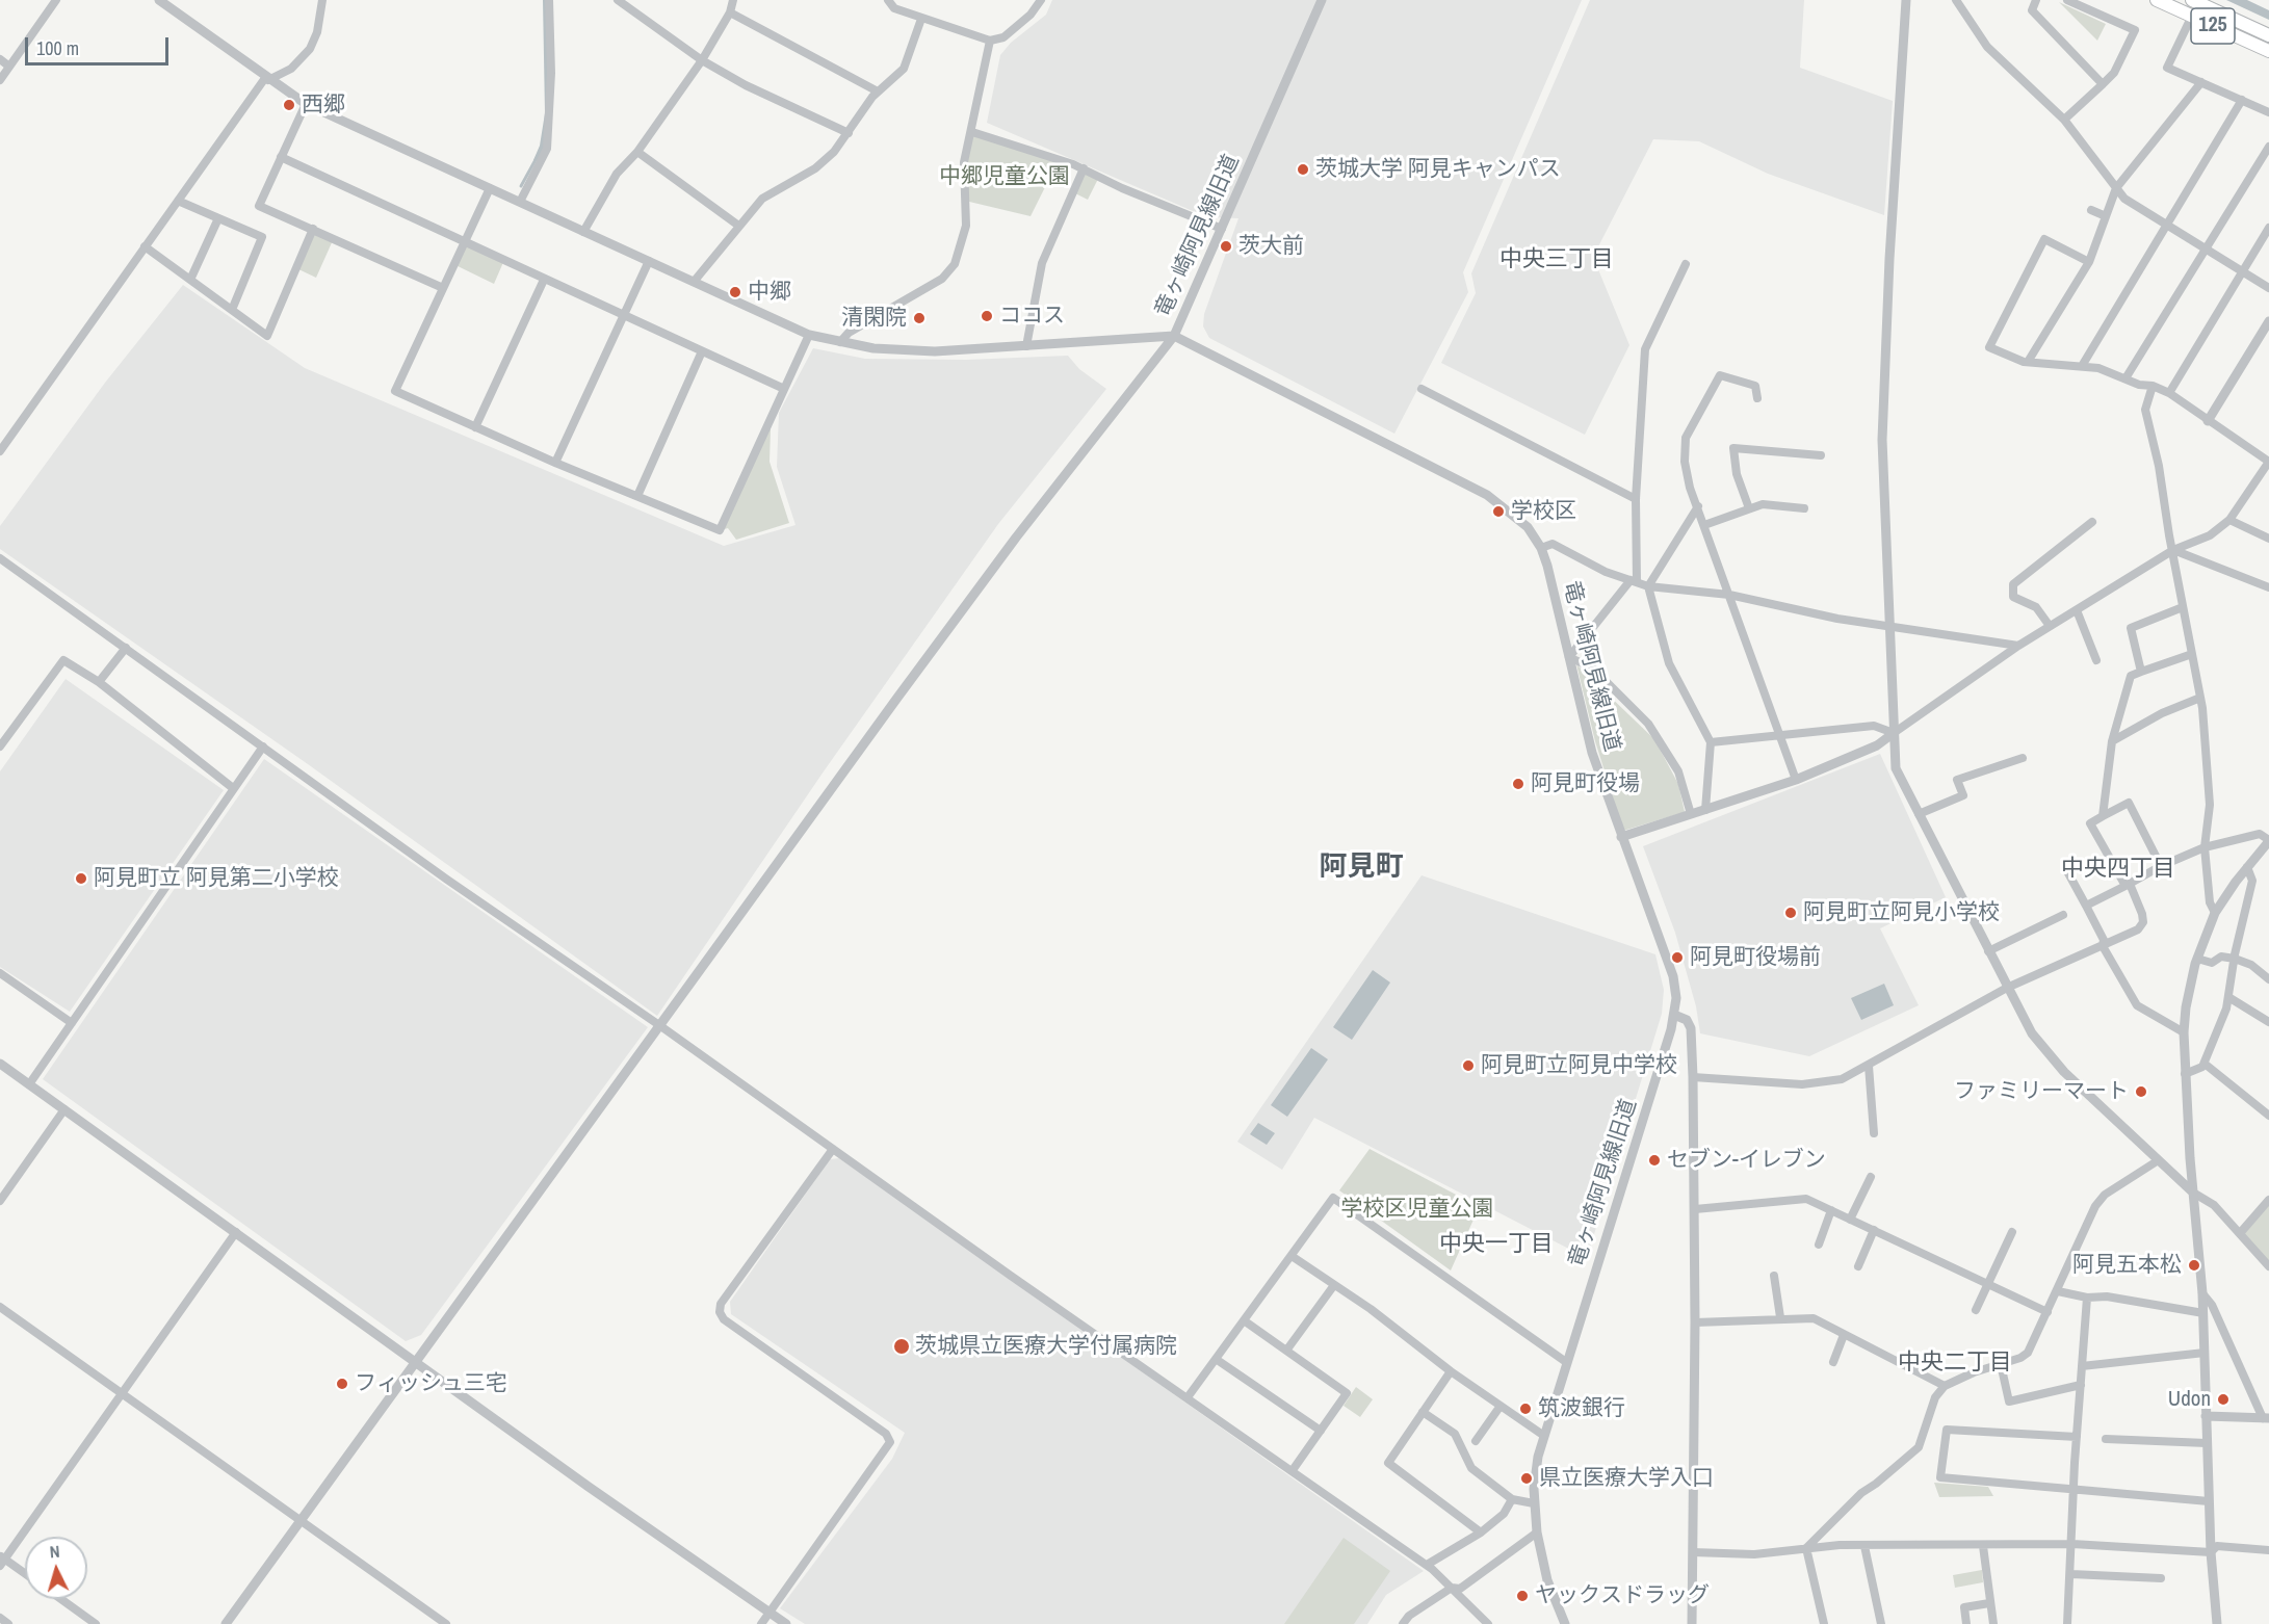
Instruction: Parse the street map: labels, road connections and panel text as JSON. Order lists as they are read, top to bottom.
{
  "streets": {
    "highway": ["125"],
    "street": ["竜ヶ崎阿見線旧道"]
  },
  "districts": [
    "中央三丁目",
    "阿見町",
    "中央四丁目",
    "中央一丁目",
    "中央二丁目"
  ],
  "parks": ["中郷児童公園", "学校区児童公園"],
  "places": [
    "西郷",
    "茨城大学 阿見キャンパス",
    "茨大前",
    "中郷",
    "ココス",
    "清閑院",
    "学校区",
    "阿見町役場",
    "阿見町立 阿見第二小学校",
    "阿見町立阿見小学校",
    "阿見町役場前",
    "阿見町立阿見中学校",
    "ファミリーマート",
    "セブン-イレブン",
    "阿見五本松",
    "茨城県立医療大学付属病院",
    "フィッシュ三宅",
    "Udon",
    "筑波銀行",
    "県立医療大学入口",
    "ヤックスドラッグ"
  ],
  "scale_bar": "100 m",
  "north": "top"
}
